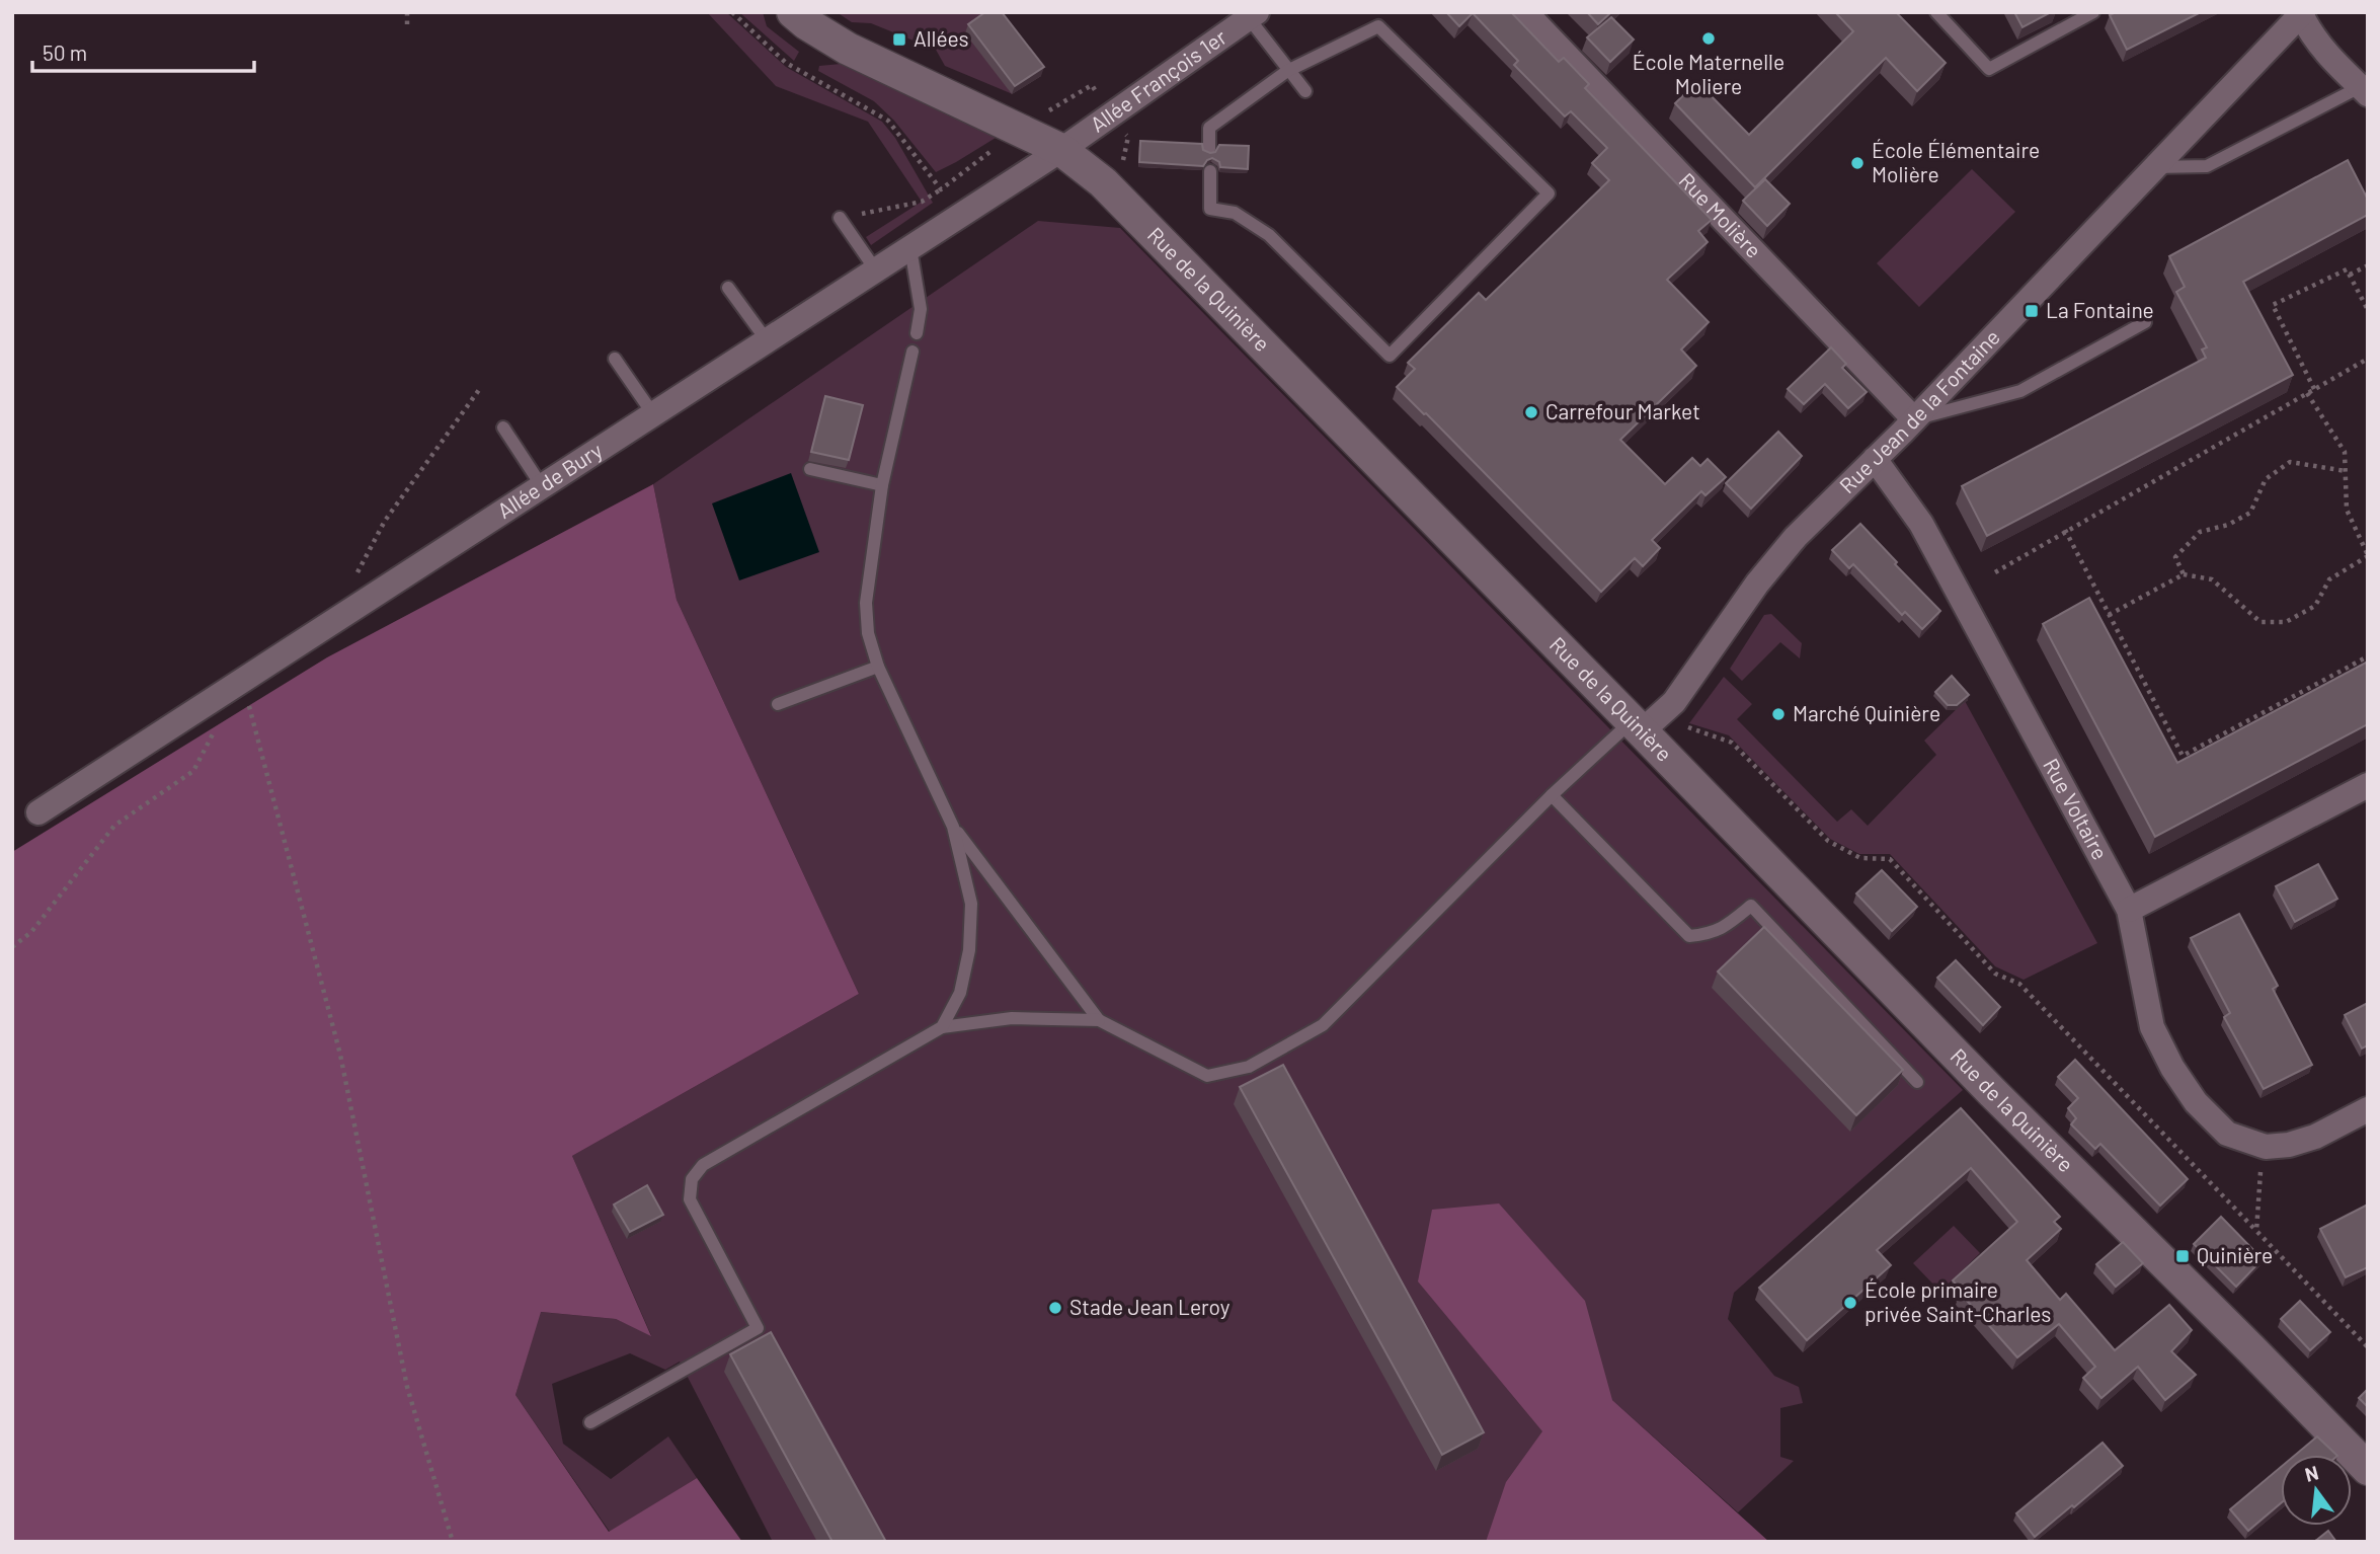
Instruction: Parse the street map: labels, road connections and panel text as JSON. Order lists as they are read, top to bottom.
{
  "streets": {
    "street": [
      "Allée François 1er",
      "Rue Molière",
      "Rue de la Quinière",
      "Rue Jean de la Fontaine",
      "Allée de Bury",
      "Rue Voltaire"
    ]
  },
  "crossings": [
    ["Allée François 1er", "Rue de la Quinière"],
    ["Allée François 1er", "Allée de Bury"],
    ["Rue Molière", "Rue Jean de la Fontaine"],
    ["Rue de la Quinière", "Rue Jean de la Fontaine"],
    ["Rue de la Quinière", "Allée de Bury"],
    ["Rue Jean de la Fontaine", "Rue Voltaire"]
  ],
  "places": {
    "other": [
      "École Maternelle Moliere",
      "École Élémentaire Molière",
      "Carrefour Market",
      "Marché Quinière",
      "École primaire privée Saint-Charles",
      "Stade Jean Leroy"
    ],
    "transit": ["Allées", "La Fontaine", "Quinière"]
  },
  "scale_bar": "50 m",
  "north": "top"
}
